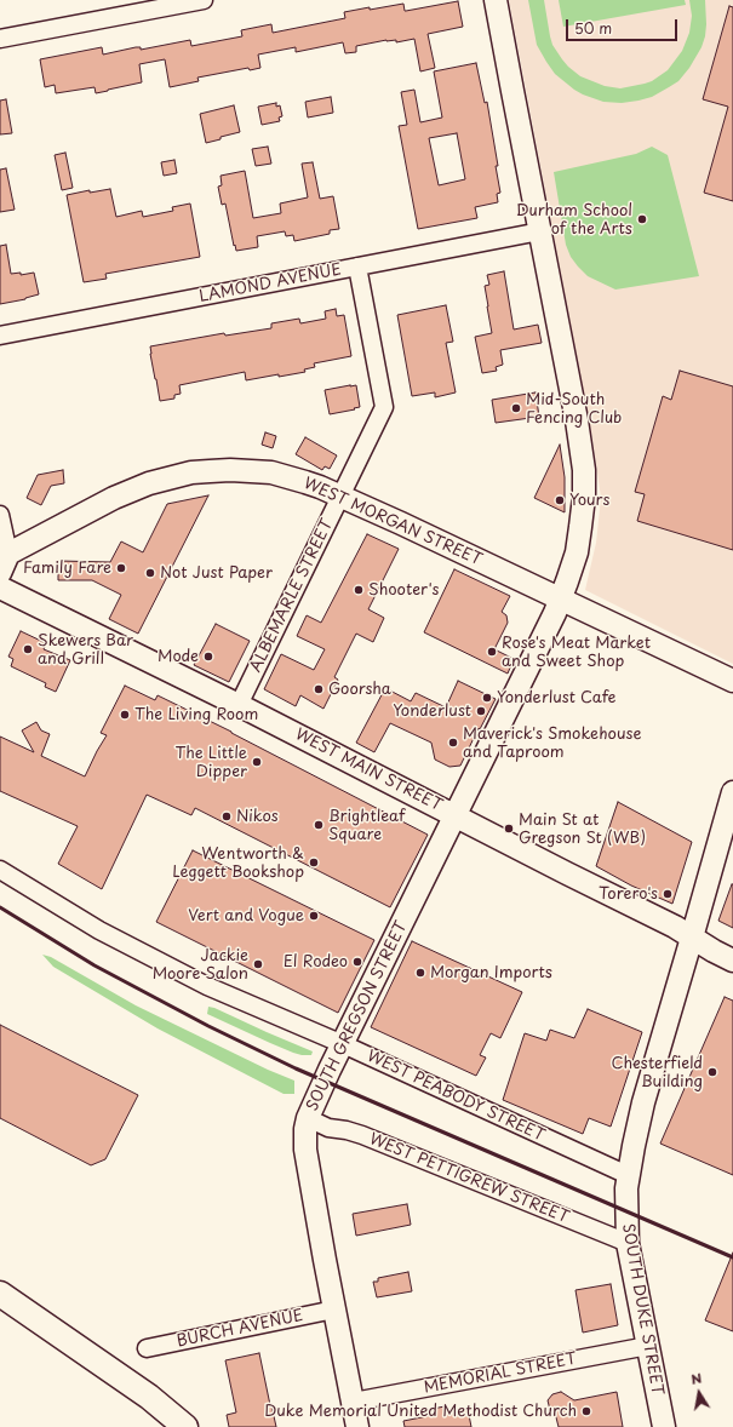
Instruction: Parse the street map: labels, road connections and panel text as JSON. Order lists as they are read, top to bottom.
{
  "streets": {
    "main road": [
      "WEST MORGAN STREET",
      "WEST MAIN STREET",
      "SOUTH GREGSON STREET",
      "SOUTH DUKE STREET"
    ],
    "street": [
      "LAMOND AVENUE",
      "ALBEMARLE STREET",
      "WEST PEABODY STREET",
      "WEST PETTIGREW STREET",
      "BURCH AVENUE",
      "MEMORIAL STREET"
    ]
  },
  "crossings": [
    ["LAMOND AVENUE", "ALBEMARLE STREET"],
    ["LAMOND AVENUE", "SOUTH GREGSON STREET"],
    ["WEST MORGAN STREET", "ALBEMARLE STREET"],
    ["WEST MORGAN STREET", "SOUTH GREGSON STREET"],
    ["ALBEMARLE STREET", "WEST MAIN STREET"],
    ["WEST MAIN STREET", "SOUTH GREGSON STREET"],
    ["WEST MAIN STREET", "SOUTH DUKE STREET"],
    ["SOUTH GREGSON STREET", "WEST PEABODY STREET"],
    ["SOUTH GREGSON STREET", "WEST PETTIGREW STREET"],
    ["SOUTH GREGSON STREET", "BURCH AVENUE"],
    ["SOUTH GREGSON STREET", "MEMORIAL STREET"],
    ["WEST PEABODY STREET", "SOUTH DUKE STREET"],
    ["WEST PETTIGREW STREET", "SOUTH DUKE STREET"],
    ["SOUTH DUKE STREET", "MEMORIAL STREET"]
  ],
  "places": [
    "Durham School of the Arts",
    "Mid-South Fencing Club",
    "Yours",
    "Family Fare",
    "Not Just Paper",
    "Shooter's",
    "Skewers Bar and Grill",
    "Rose's Meat Market and Sweet Shop",
    "Mode",
    "Goorsha",
    "Yonderlust Cafe",
    "Yonderlust",
    "The Living Room",
    "Maverick's Smokehouse and Taproom",
    "The Little Dipper",
    "Nikos",
    "Brightleaf Square",
    "Main St at Gregson St (WB)",
    "Wentworth & Leggett Bookshop",
    "Torero's",
    "Vert and Vogue",
    "El Rodeo",
    "Jackie Moore Salon",
    "Morgan Imports",
    "Chesterfield Building",
    "Duke Memorial United Methodist Church"
  ],
  "scale_bar": "50 m",
  "north": "top"
}
